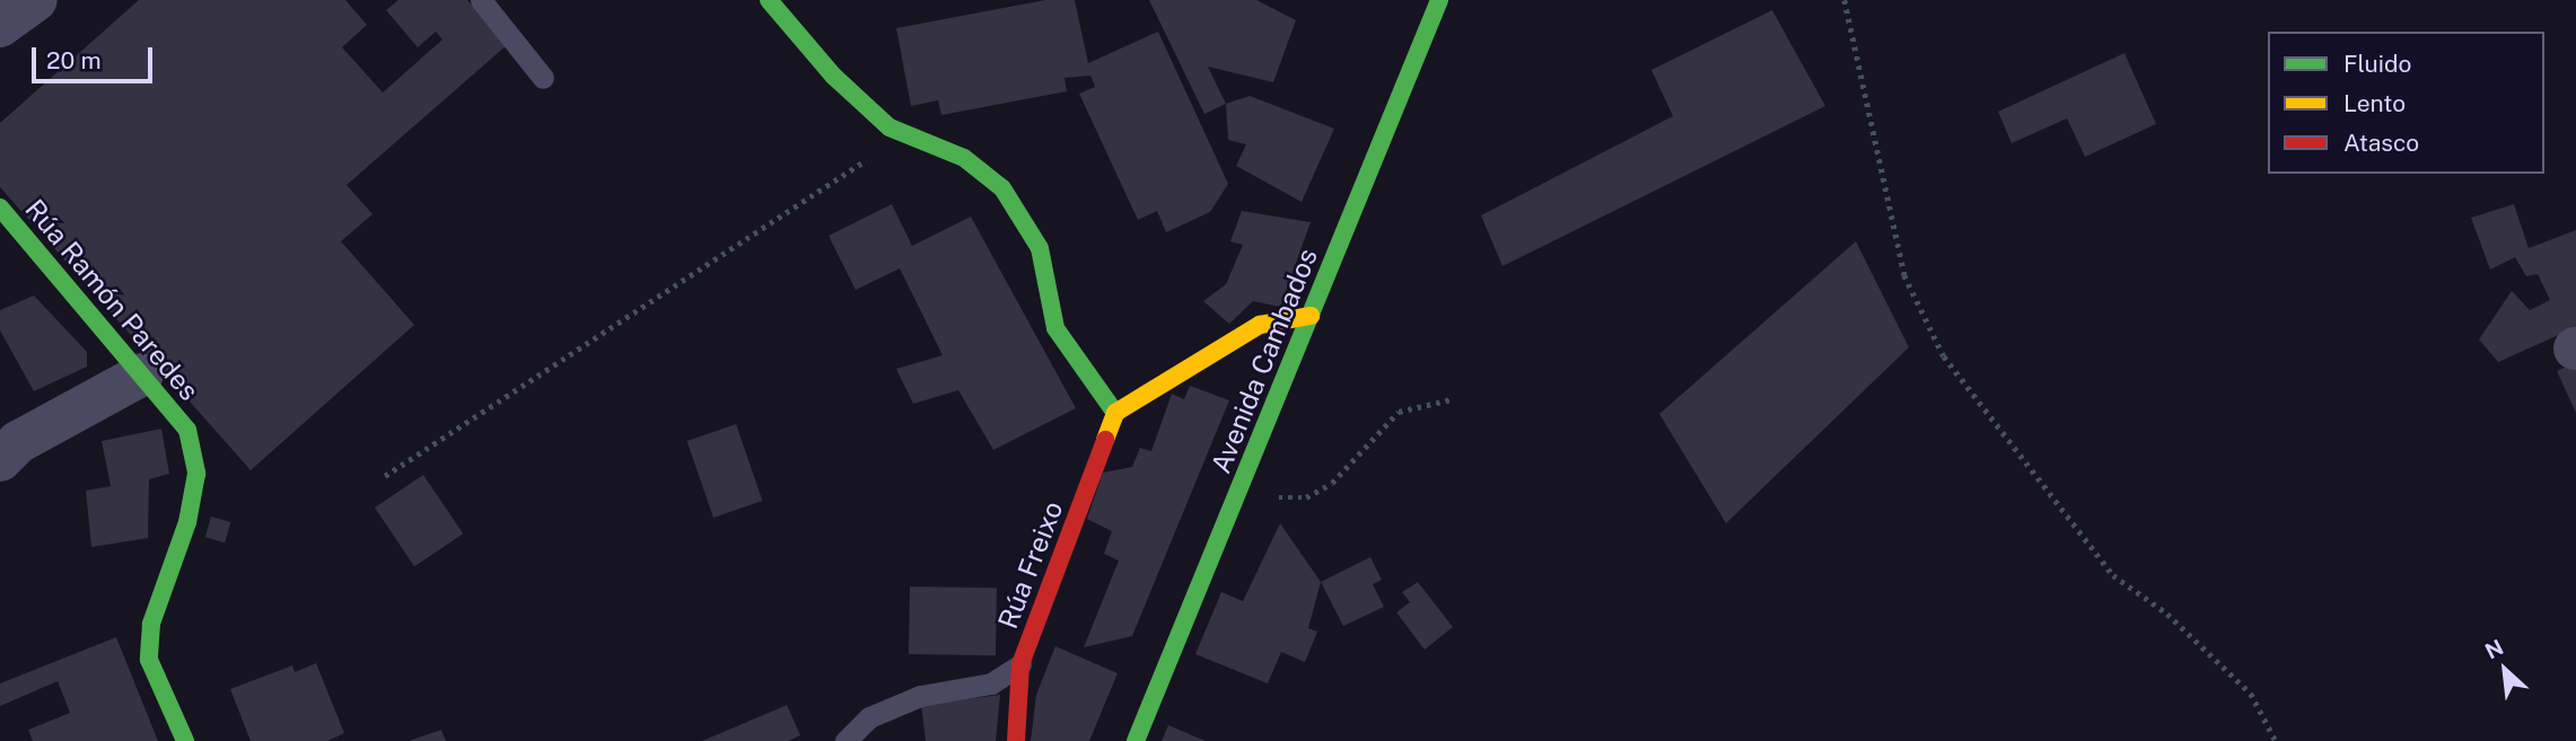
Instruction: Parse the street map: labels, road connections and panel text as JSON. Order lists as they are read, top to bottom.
{
  "streets": {
    "street": ["Rúa Ramón Paredes", "Avenida Cambados", "Rúa Freixo"]
  },
  "legend": ["Fluido", "Lento", "Atasco"],
  "scale_bar": "20 m",
  "north": "top left"
}
